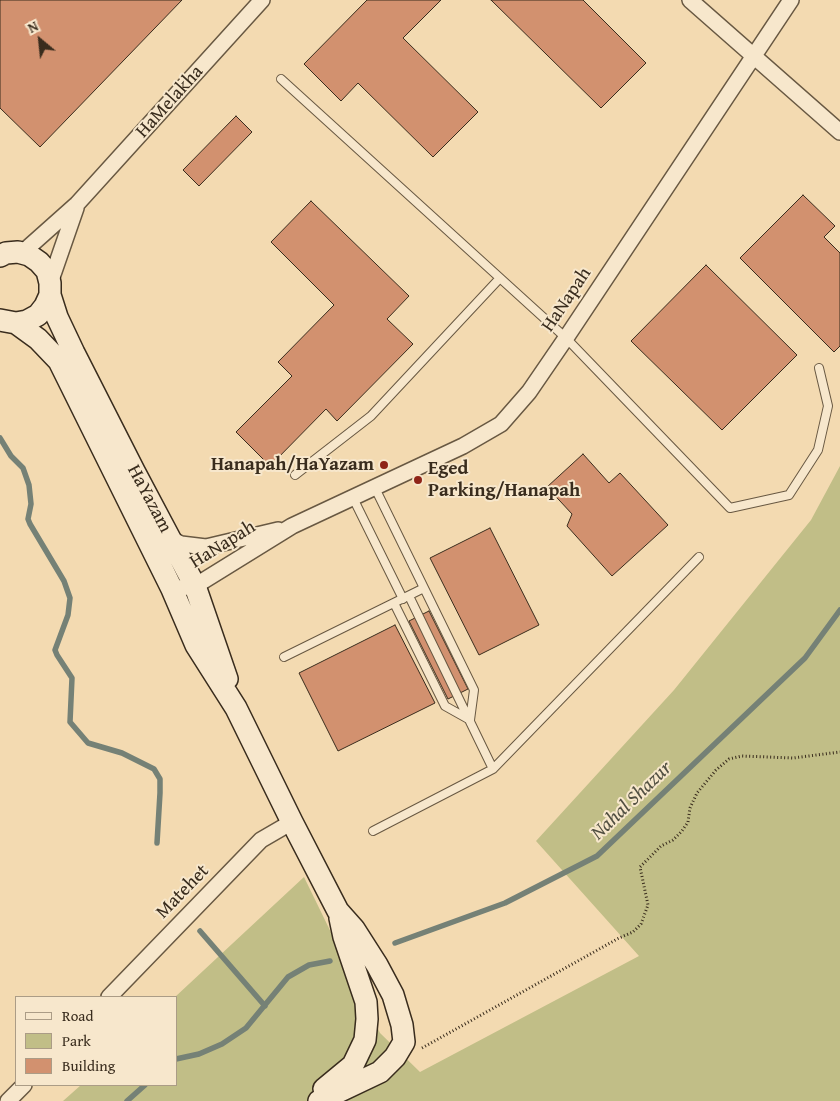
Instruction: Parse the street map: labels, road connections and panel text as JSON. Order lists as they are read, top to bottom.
{
  "streets": {
    "street": [
      "HaMelakha",
      "HaNapah",
      "HaYazam",
      "Matehet"
    ]
  },
  "crossings": [
    ["HaMelakha", "HaYazam"],
    ["HaNapah", "HaYazam"],
    ["HaYazam", "Matehet"]
  ],
  "water": ["Nahal Shazur"],
  "places": ["Hanapah/HaYazam", "Eged Parking/Hanapah"],
  "legend": ["Road", "Park", "Building"],
  "north": "top left"
}
